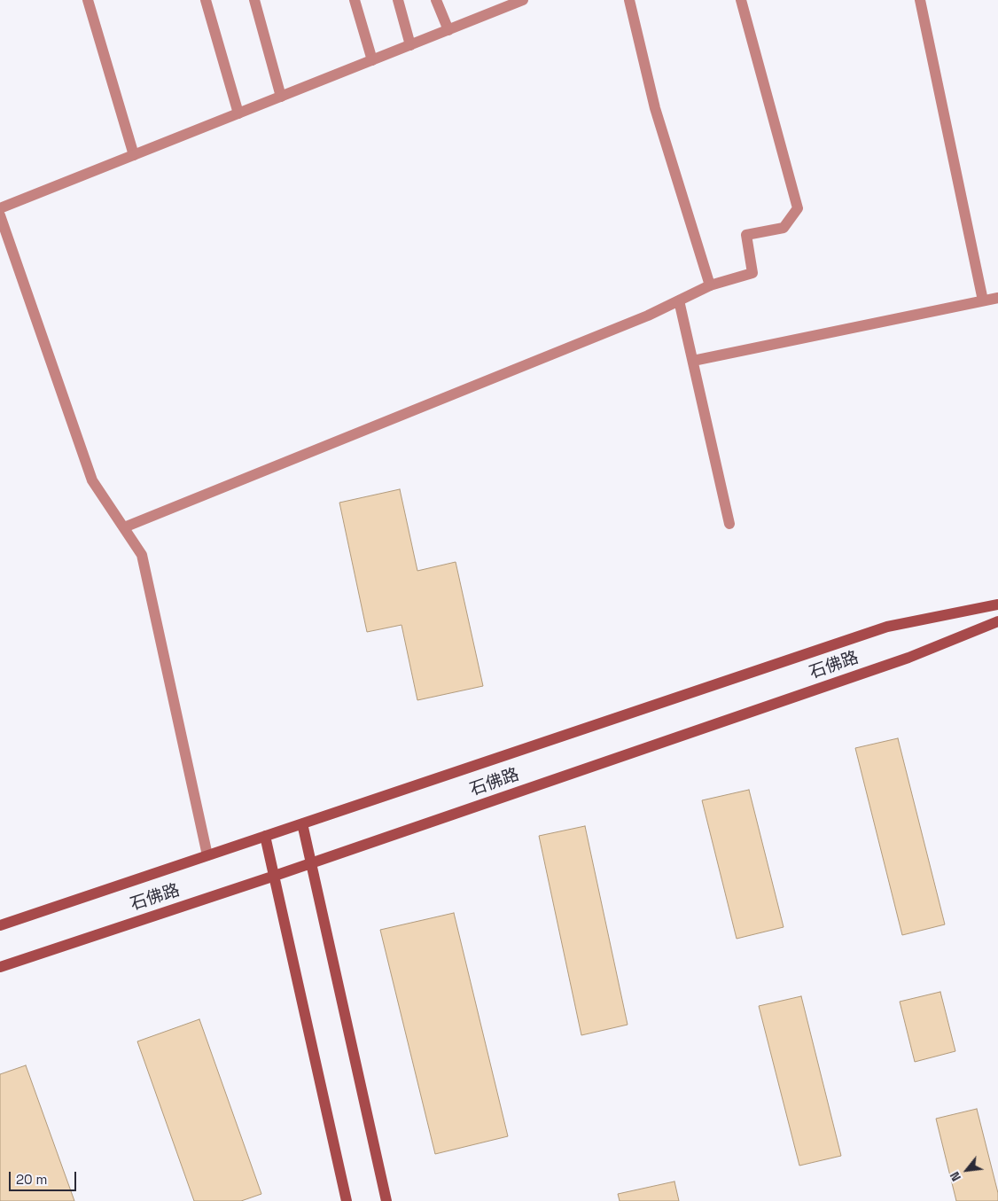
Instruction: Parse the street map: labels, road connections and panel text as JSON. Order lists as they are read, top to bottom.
{
  "streets": {
    "street": ["石佛路"]
  },
  "scale_bar": "20 m",
  "north": "bottom left"
}
